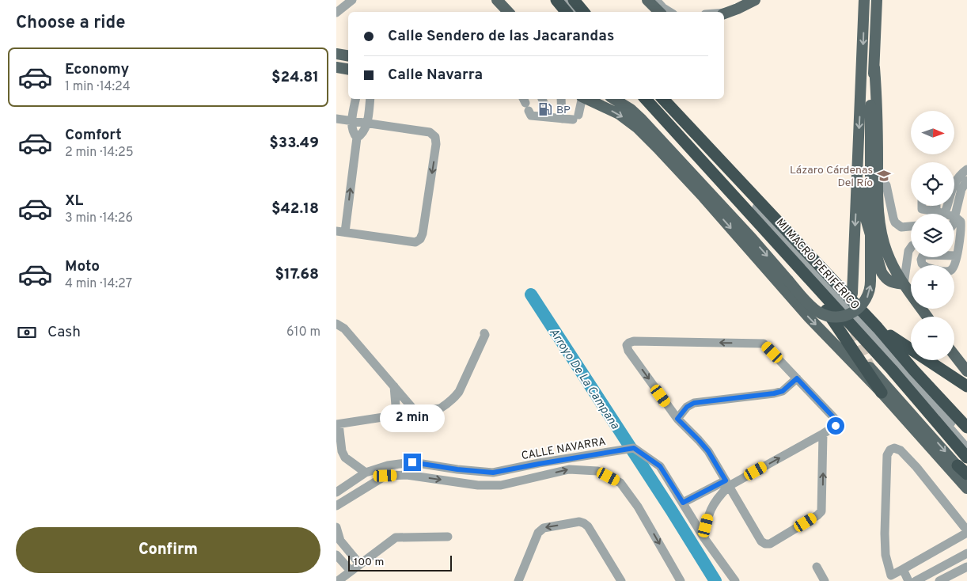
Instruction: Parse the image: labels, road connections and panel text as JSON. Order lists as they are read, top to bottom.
{
  "streets": {
    "street": ["MI MACRO PERIFÉRICO", "CALLE NAVARRA"]
  },
  "water": ["Arroyo De La Campana"],
  "places": {
    "fuel station": ["BP"],
    "school or university": ["Lázaro Cárdenas Del Río"]
  },
  "scale_bar": "100 m",
  "north": "right",
  "page": {
    "heading": "Choose a ride",
    "banner": ["Calle Sendero de las Jacarandas", "Calle Navarra"],
    "list": [
      {
        "name": "Economy",
        "note": "1 min · 14:24",
        "value": "$24.81"
      },
      {
        "name": "Comfort",
        "note": "2 min · 14:25",
        "value": "$33.49"
      },
      {
        "name": "XL",
        "note": "3 min · 14:26",
        "value": "$42.18"
      },
      {
        "name": "Moto",
        "note": "4 min · 14:27",
        "value": "$17.68"
      }
    ],
    "map_buttons": ["+", "−"],
    "pay": ["Cash", "610 m"],
    "bubble": "2 min",
    "buttons": "Confirm",
    "scale": "100 m"
  }
}
